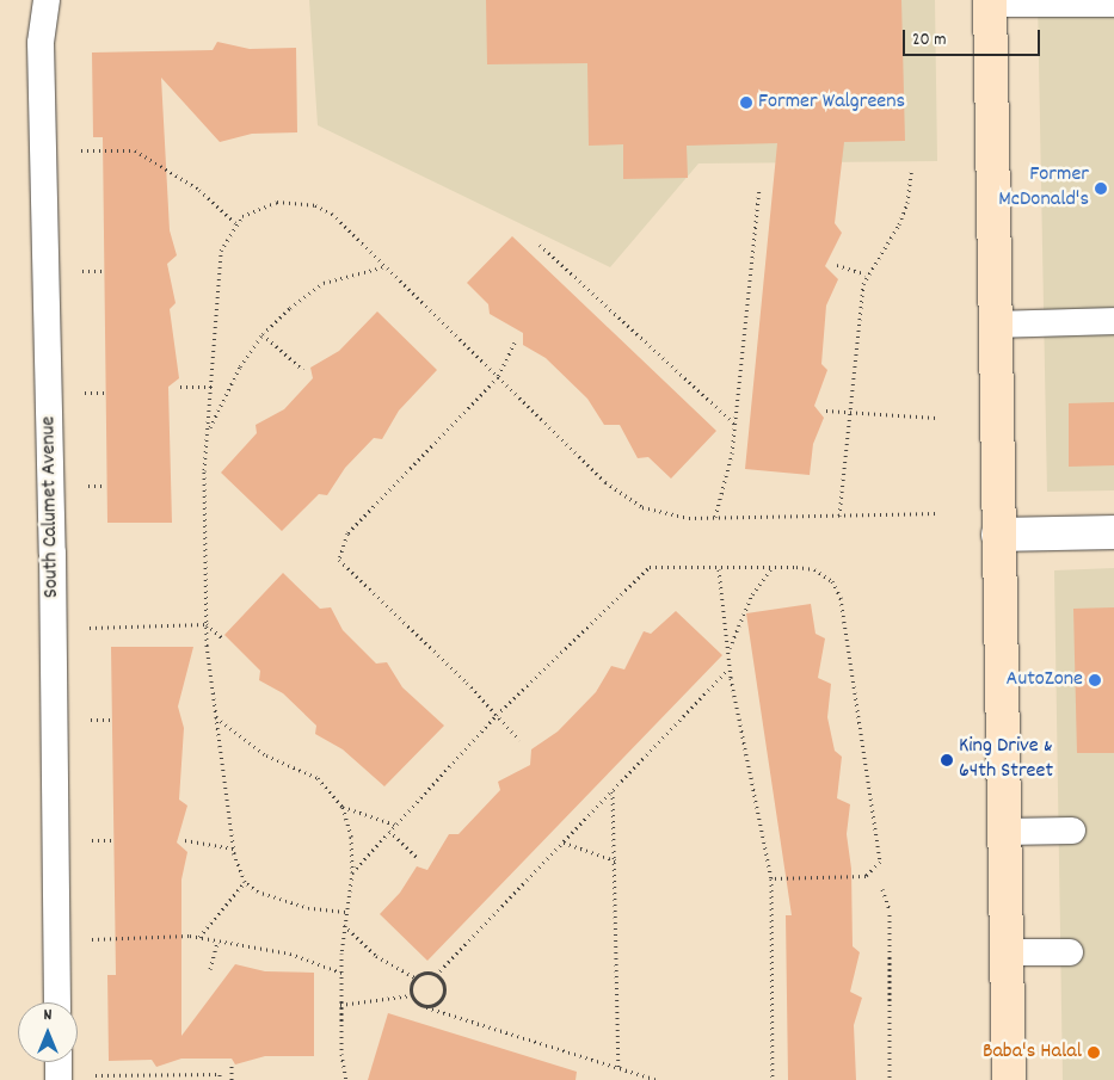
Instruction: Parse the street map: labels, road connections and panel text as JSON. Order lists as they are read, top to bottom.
{
  "streets": {
    "lane": ["South Calumet Avenue"]
  },
  "places": [
    "Former Walgreens",
    "Former McDonald's",
    "AutoZone",
    "King Drive & 64th Street",
    "Baba's Halal"
  ],
  "scale_bar": "20 m",
  "north": "top"
}
